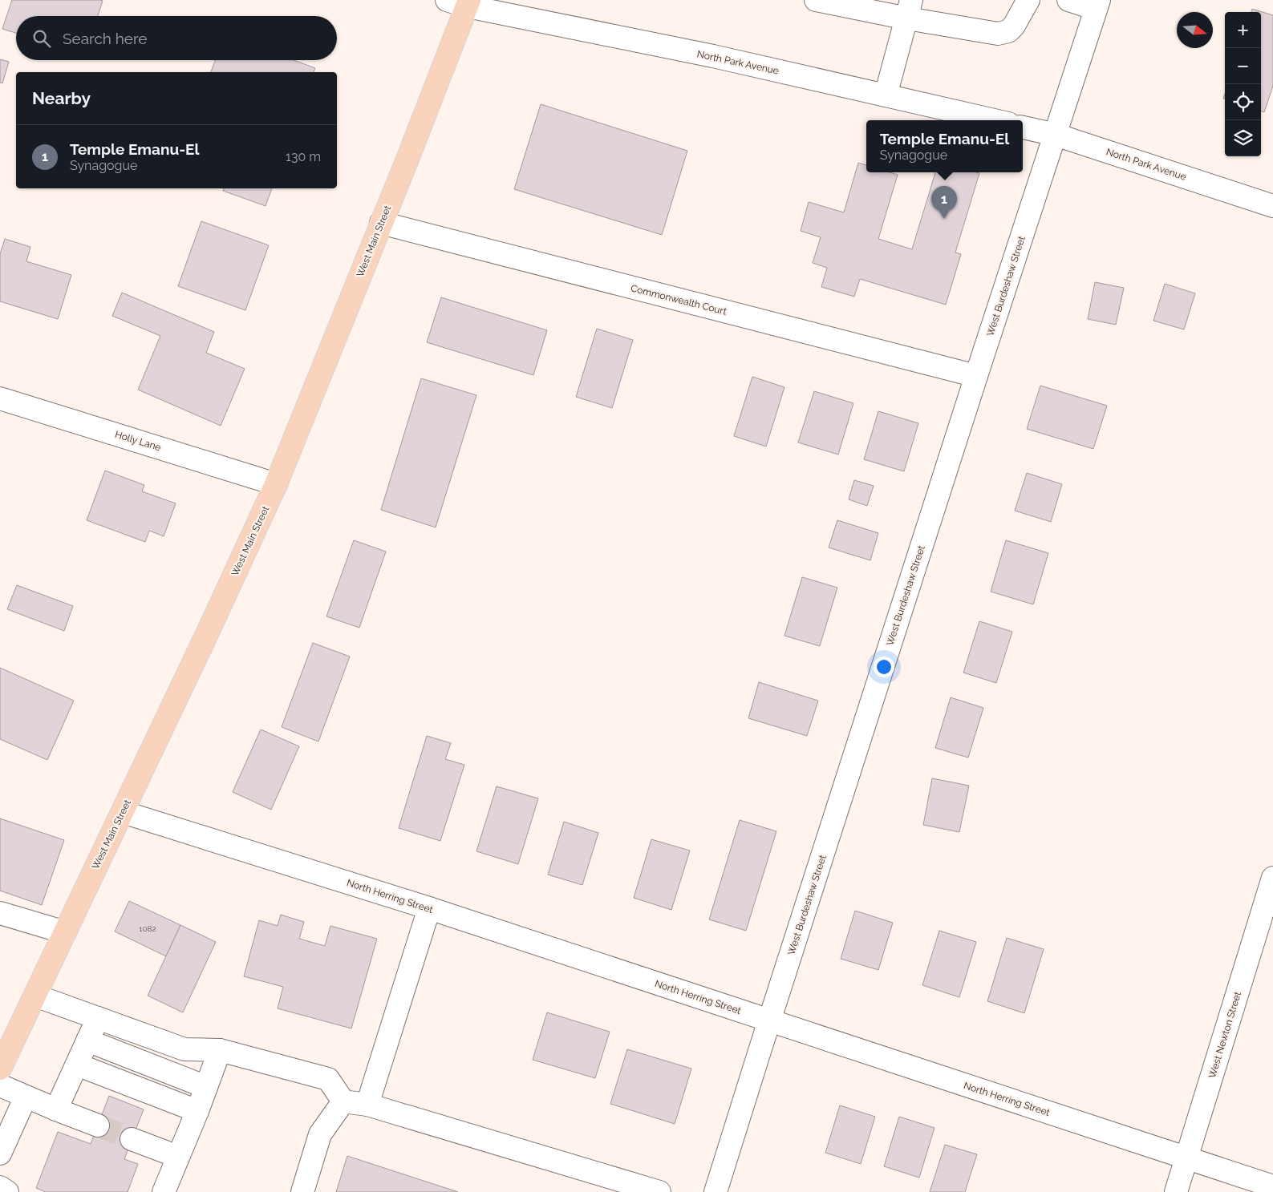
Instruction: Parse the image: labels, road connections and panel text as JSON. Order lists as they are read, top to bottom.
{
  "streets": {
    "main road": ["West Main Street"],
    "street": [
      "North Park Avenue",
      "West Burdeshaw Street",
      "Commonwealth Court",
      "Holly Lane",
      "North Herring Street",
      "West Newton Street"
    ]
  },
  "crossings": [
    ["North Park Avenue", "West Main Street"],
    ["North Park Avenue", "West Burdeshaw Street"],
    ["West Main Street", "Commonwealth Court"],
    ["West Main Street", "Holly Lane"],
    ["West Main Street", "North Herring Street"],
    ["West Burdeshaw Street", "Commonwealth Court"],
    ["West Burdeshaw Street", "North Herring Street"],
    ["North Herring Street", "West Newton Street"]
  ],
  "house_numbers": ["1082"],
  "north": "right",
  "page": {
    "map_buttons": ["+", "−"],
    "search": "Search here",
    "heading": "Nearby",
    "popup": ["Temple Emanu-El", "Synagogue"],
    "list": [
      {
        "mark": "1",
        "name": "Temple Emanu-El",
        "note": "Synagogue",
        "value": "130 m"
      }
    ],
    "pins": "1"
  }
}
